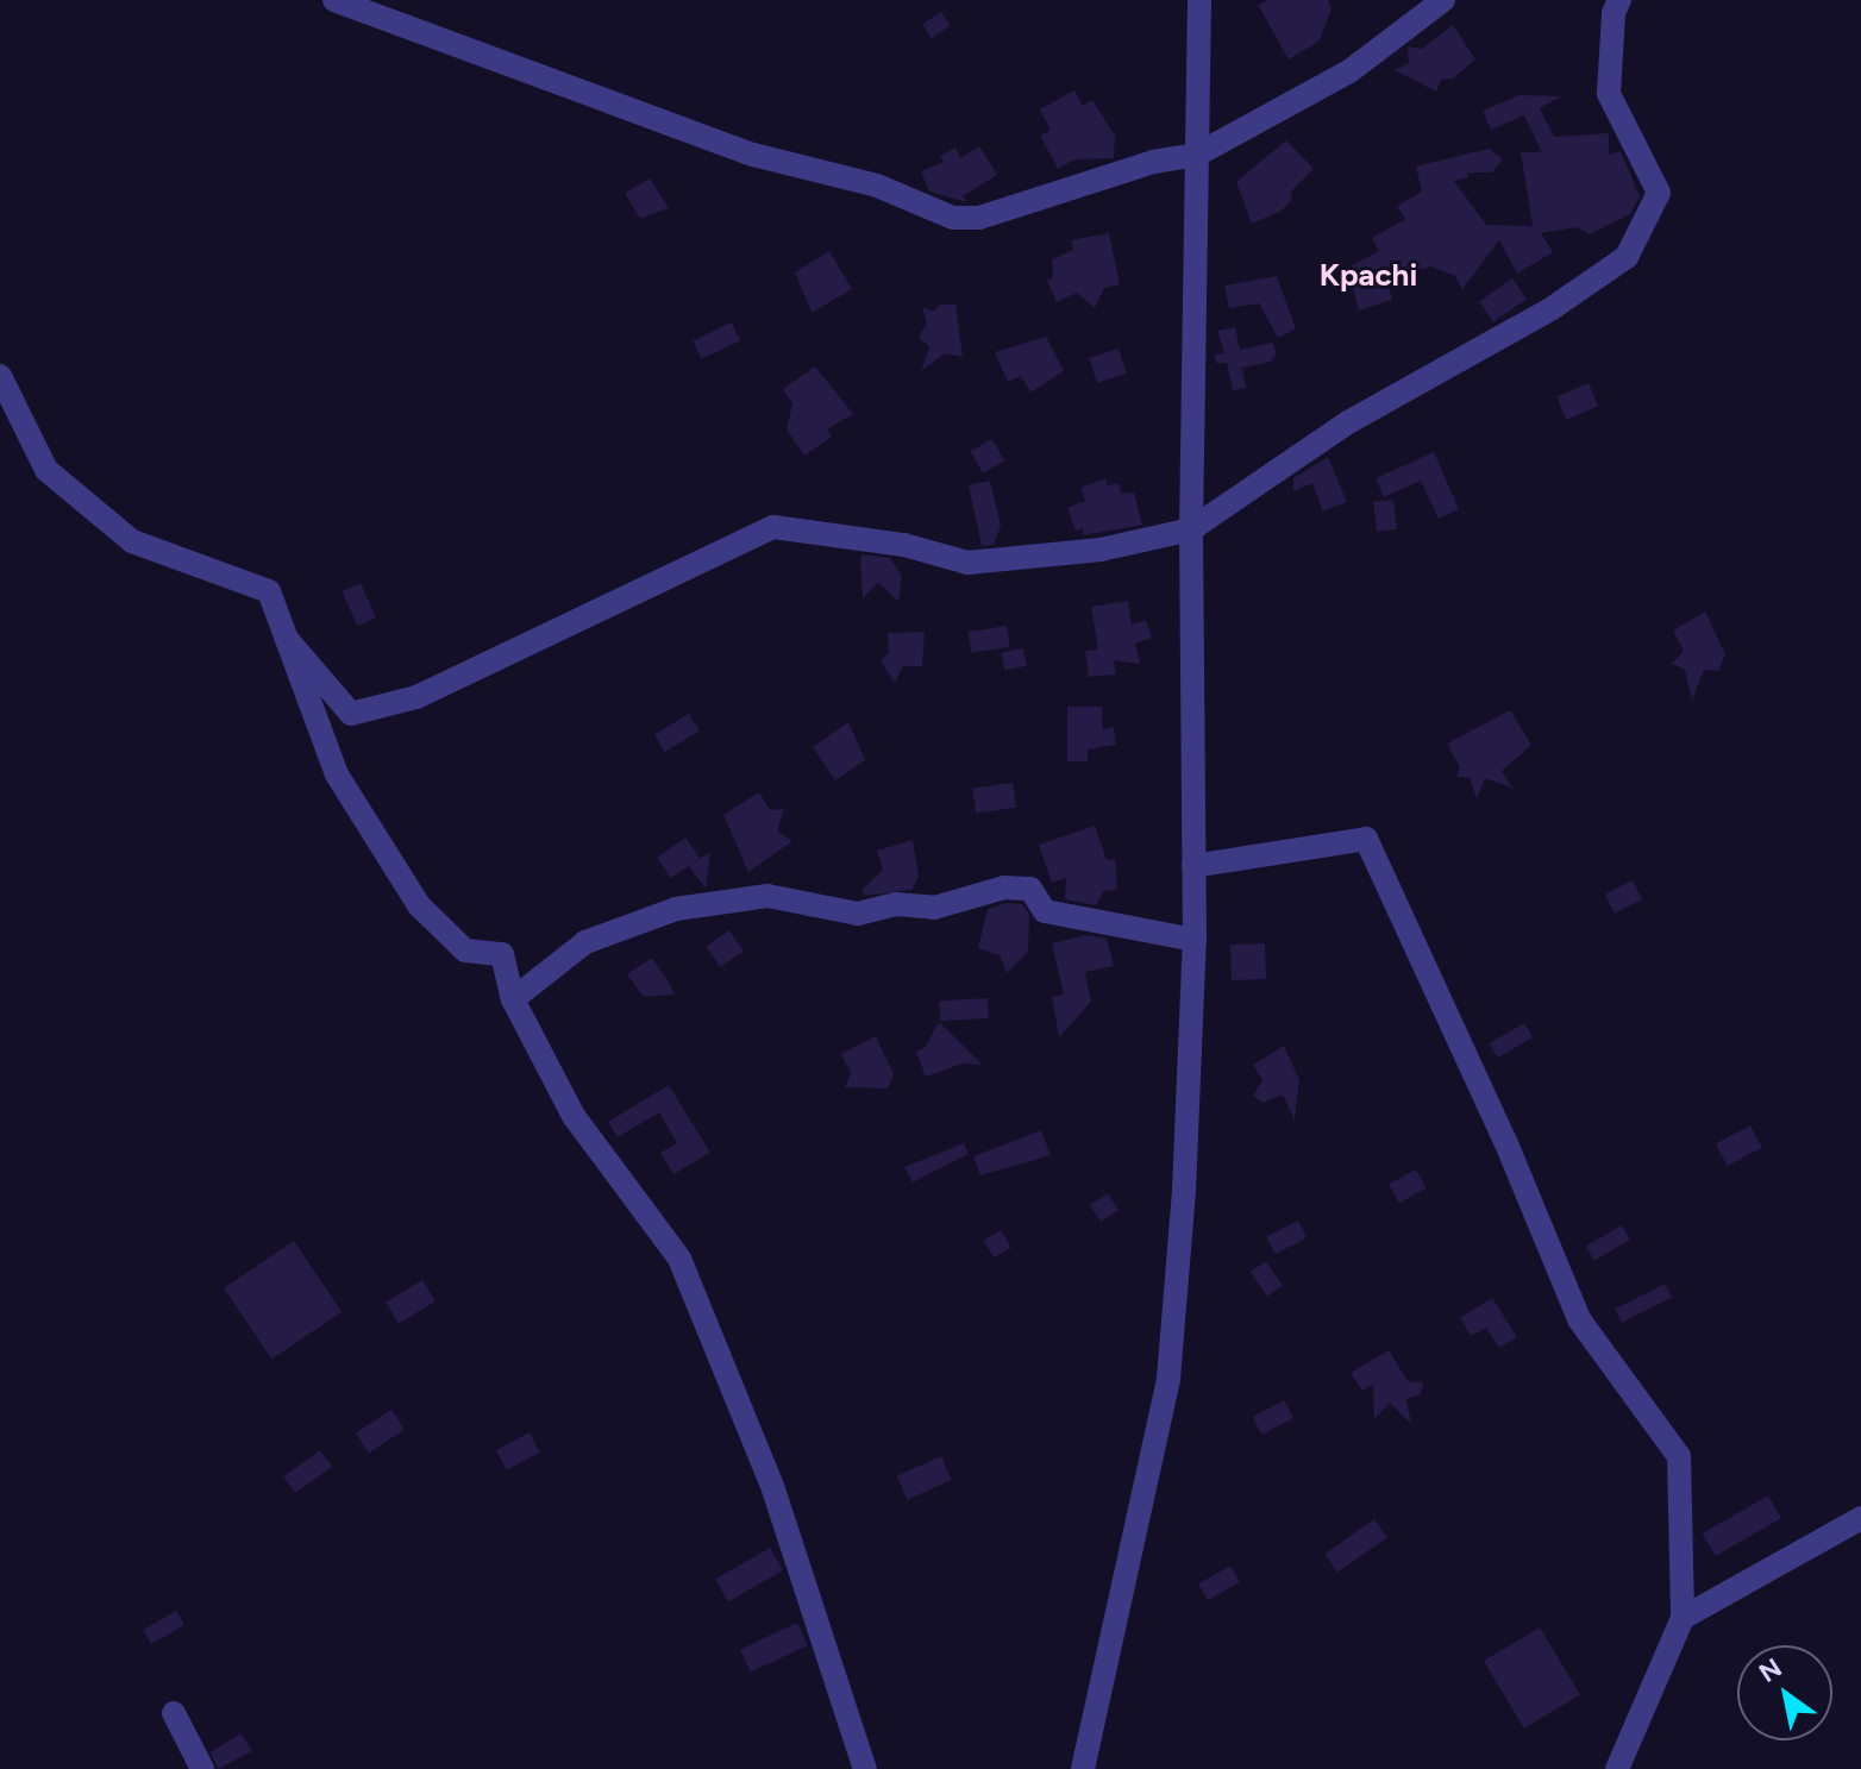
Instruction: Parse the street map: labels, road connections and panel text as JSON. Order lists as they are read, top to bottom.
{
  "districts": ["Kpachi"],
  "north": "top left"
}
